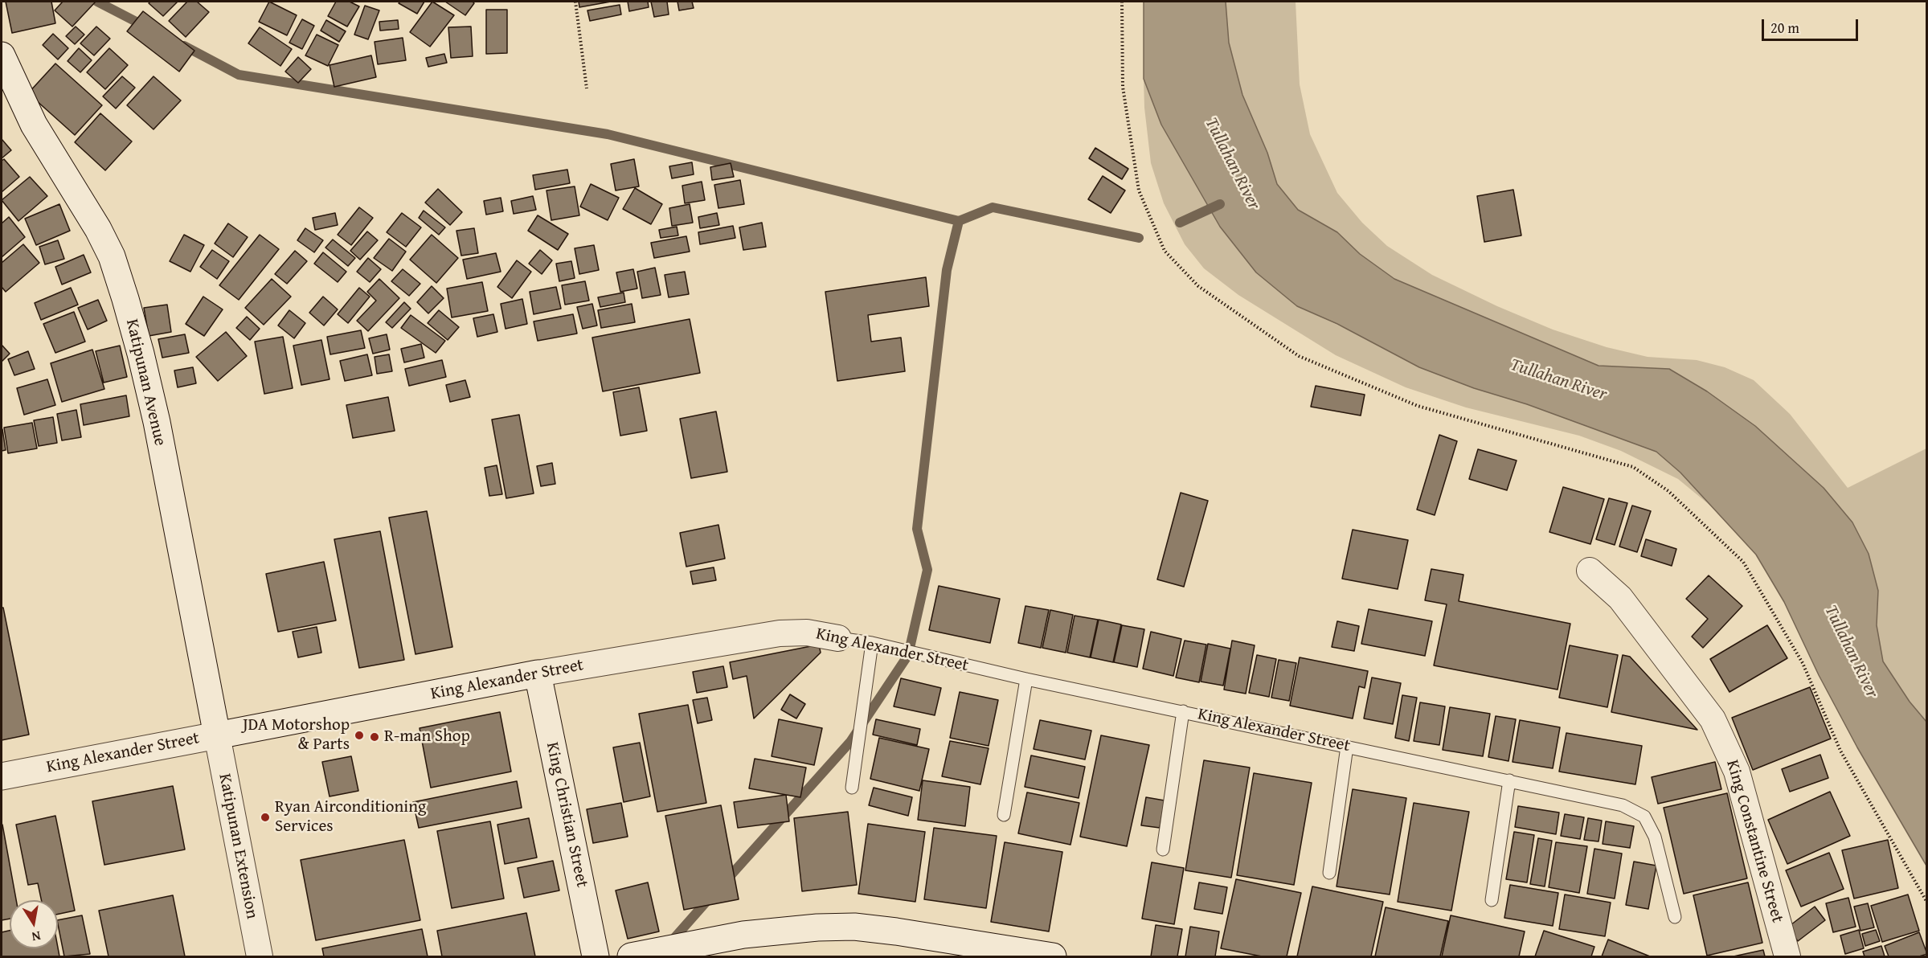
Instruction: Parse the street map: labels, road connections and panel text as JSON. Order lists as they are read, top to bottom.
{
  "streets": {
    "main road": ["Katipunan Avenue", "King Alexander Street", "King Christian Street"],
    "street": ["King Constantine Street", "Katipunan Extension"]
  },
  "crossings": [
    ["Katipunan Avenue", "King Alexander Street"],
    ["Katipunan Avenue", "Katipunan Extension"],
    ["King Alexander Street", "King Christian Street"],
    ["King Alexander Street", "Katipunan Extension"]
  ],
  "water": ["Tullahan River"],
  "places": ["JDA Motorshop & Parts", "R-man Shop", "Ryan Airconditioning Services"],
  "scale_bar": "20 m",
  "north": "bottom"
}
